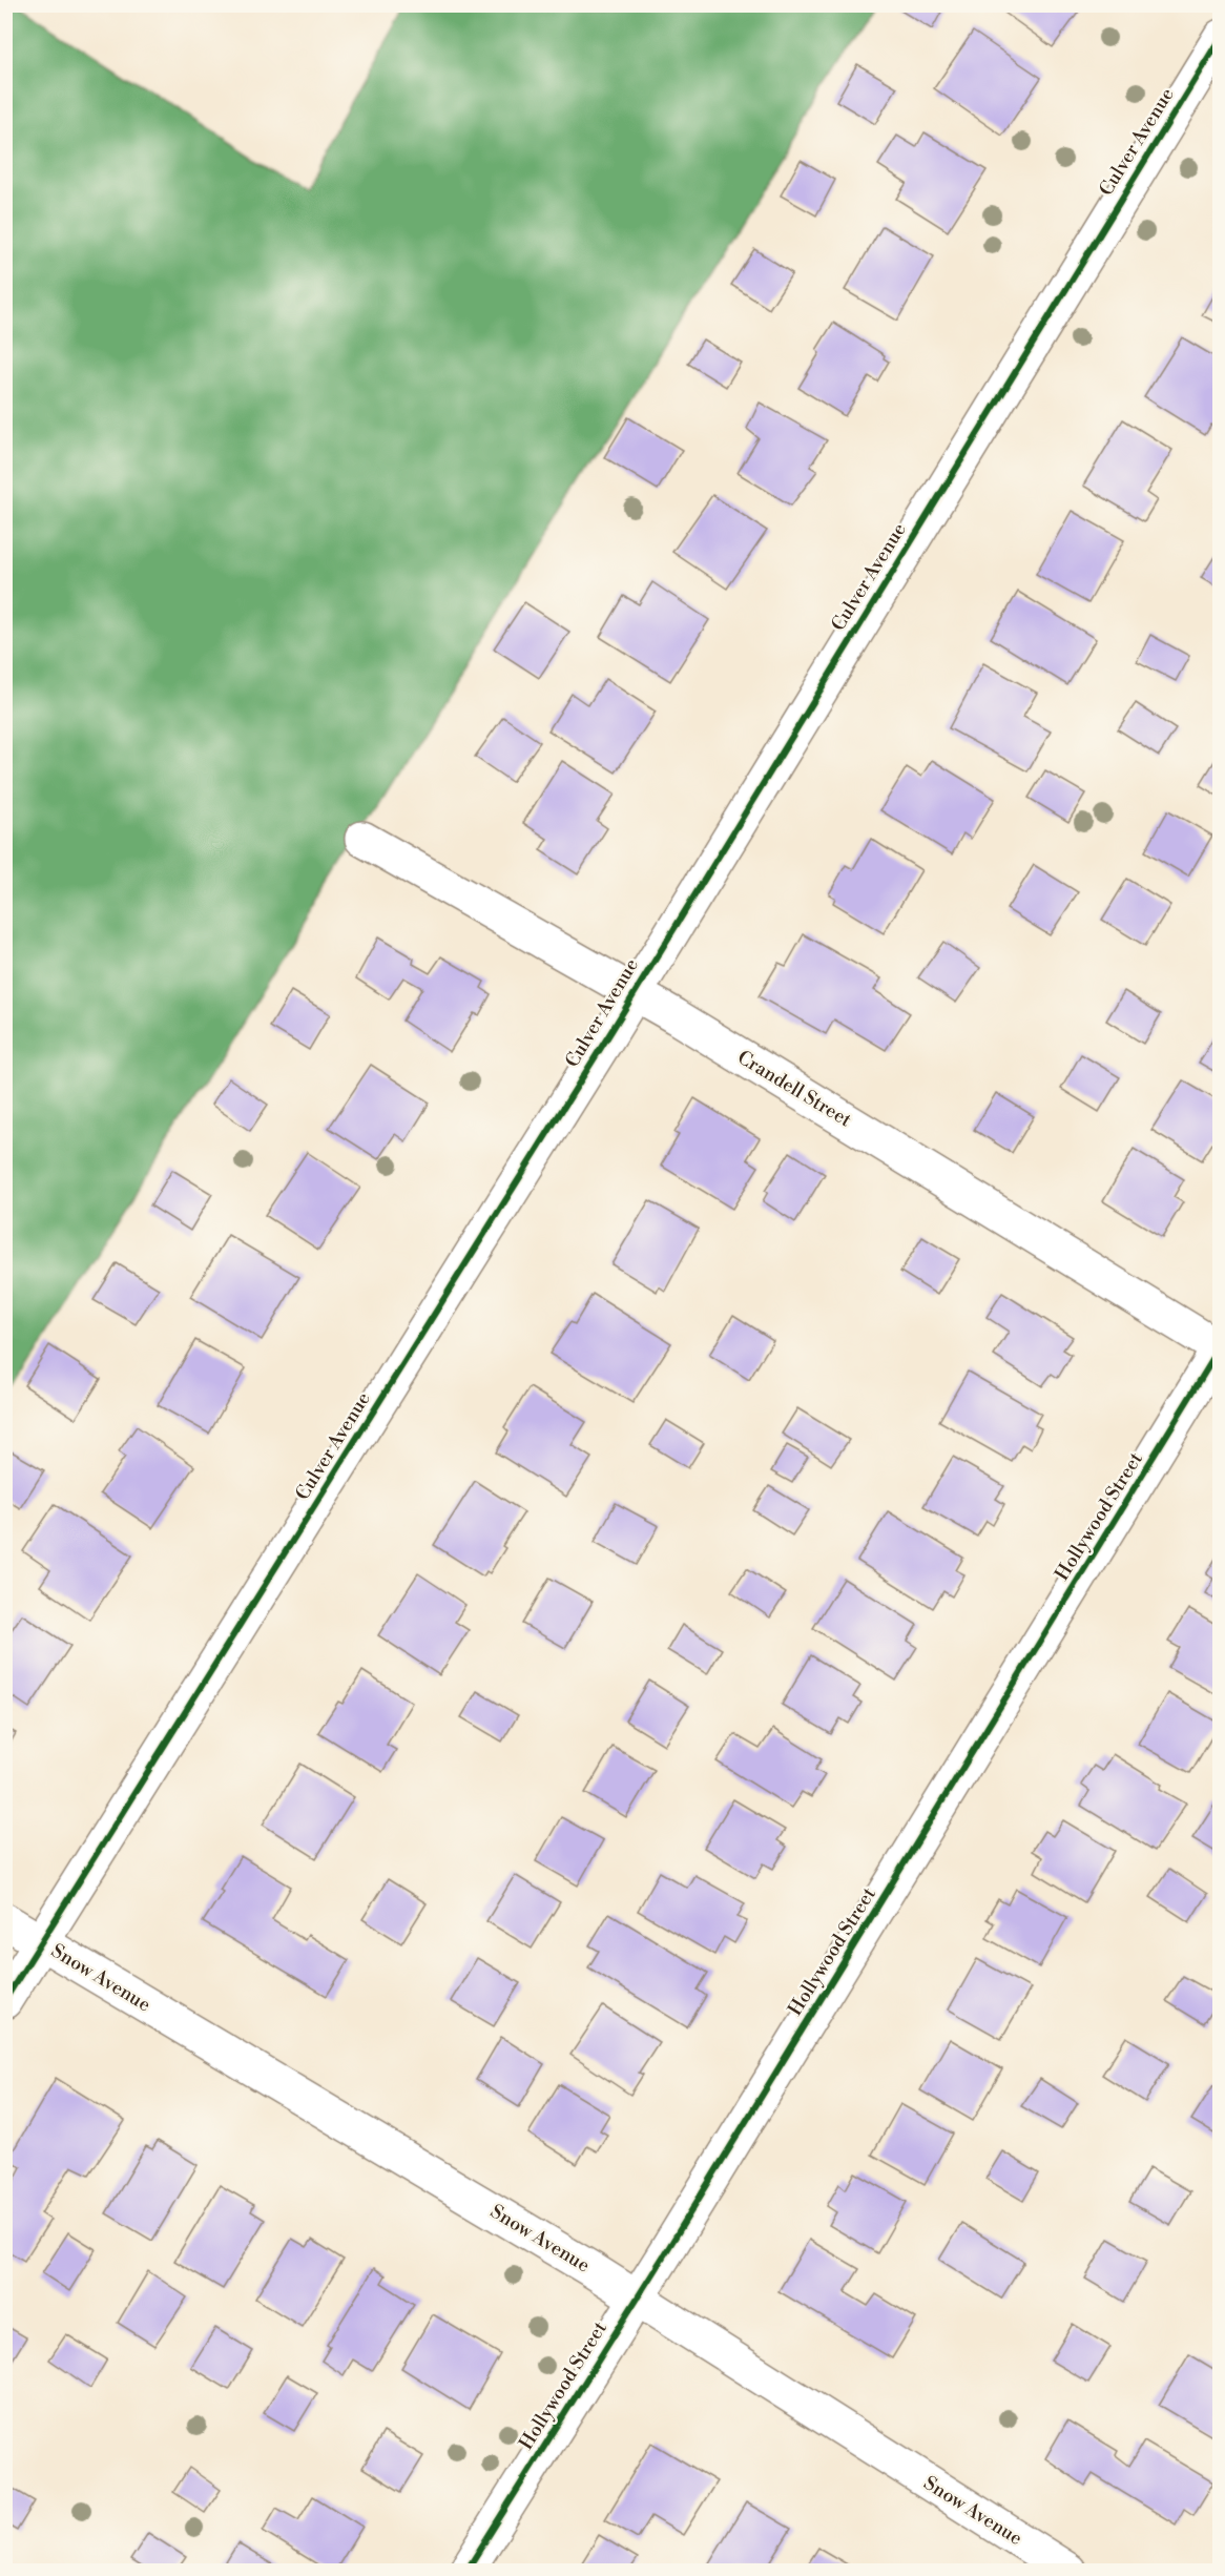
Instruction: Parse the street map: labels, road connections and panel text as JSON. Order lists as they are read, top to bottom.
{
  "streets": {
    "street": [
      "Culver Avenue",
      "Crandell Street",
      "Hollywood Street",
      "Snow Avenue"
    ]
  },
  "crossings": [
    ["Culver Avenue", "Crandell Street"],
    ["Culver Avenue", "Snow Avenue"],
    ["Crandell Street", "Hollywood Street"],
    ["Hollywood Street", "Snow Avenue"]
  ]
}
